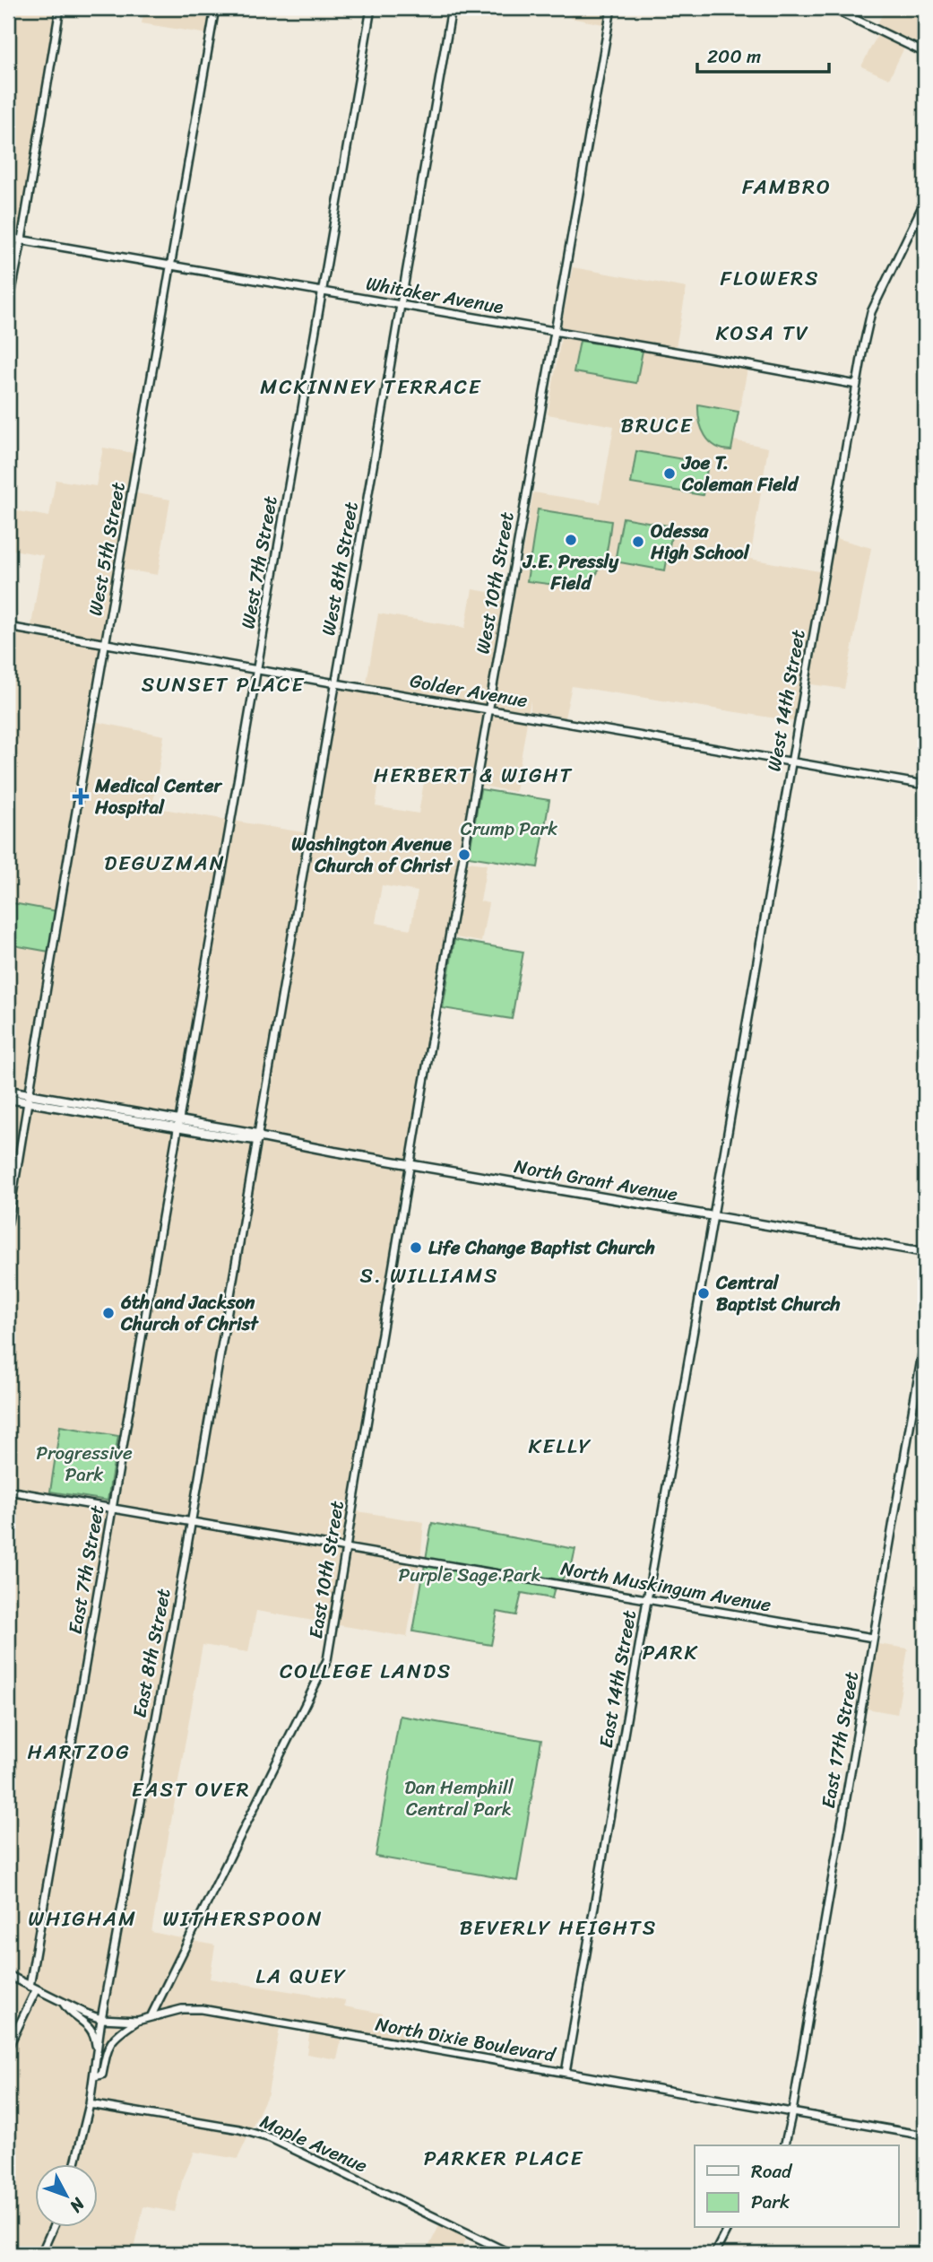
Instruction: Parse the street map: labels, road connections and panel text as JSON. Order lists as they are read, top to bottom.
{
  "streets": {
    "main road": ["North Grant Avenue"],
    "street": [
      "Whitaker Avenue",
      "West 5th Street",
      "West 7th Street",
      "West 8th Street",
      "West 10th Street",
      "Golder Avenue",
      "West 14th Street",
      "East 7th Street",
      "East 10th Street",
      "North Muskingum Avenue",
      "East 8th Street",
      "East 14th Street",
      "East 17th Street",
      "North Dixie Boulevard",
      "Maple Avenue"
    ]
  },
  "crossings": [
    ["Whitaker Avenue", "West 5th Street"],
    ["Whitaker Avenue", "West 7th Street"],
    ["Whitaker Avenue", "West 8th Street"],
    ["Whitaker Avenue", "West 10th Street"],
    ["Whitaker Avenue", "West 14th Street"],
    ["West 5th Street", "Golder Avenue"],
    ["West 5th Street", "North Grant Avenue"],
    ["West 7th Street", "Golder Avenue"],
    ["West 7th Street", "North Grant Avenue"],
    ["West 7th Street", "East 7th Street"],
    ["West 8th Street", "Golder Avenue"],
    ["West 8th Street", "North Grant Avenue"],
    ["West 8th Street", "East 8th Street"],
    ["West 10th Street", "Golder Avenue"],
    ["West 10th Street", "North Grant Avenue"],
    ["West 10th Street", "East 10th Street"],
    ["Golder Avenue", "West 14th Street"],
    ["West 14th Street", "North Grant Avenue"],
    ["West 14th Street", "East 14th Street"],
    ["North Grant Avenue", "East 7th Street"],
    ["North Grant Avenue", "East 10th Street"],
    ["North Grant Avenue", "East 8th Street"],
    ["North Grant Avenue", "East 14th Street"],
    ["East 7th Street", "North Muskingum Avenue"],
    ["East 7th Street", "North Dixie Boulevard"],
    ["East 10th Street", "North Muskingum Avenue"],
    ["East 10th Street", "North Dixie Boulevard"],
    ["North Muskingum Avenue", "East 8th Street"],
    ["North Muskingum Avenue", "East 14th Street"],
    ["North Muskingum Avenue", "East 17th Street"],
    ["East 8th Street", "North Dixie Boulevard"],
    ["East 8th Street", "Maple Avenue"],
    ["East 14th Street", "North Dixie Boulevard"],
    ["East 17th Street", "North Dixie Boulevard"]
  ],
  "districts": [
    "FAMBRO",
    "FLOWERS",
    "KOSA TV",
    "MCKINNEY TERRACE",
    "BRUCE",
    "SUNSET PLACE",
    "HERBERT & WIGHT",
    "DEGUZMAN",
    "S. WILLIAMS",
    "KELLY",
    "PARK",
    "COLLEGE LANDS",
    "HARTZOG",
    "EAST OVER",
    "WHIGHAM",
    "WITHERSPOON",
    "BEVERLY HEIGHTS",
    "LA QUEY",
    "PARKER PLACE"
  ],
  "parks": [
    "Crump Park",
    "Progressive Park",
    "Purple Sage Park",
    "Dan Hemphill Central Park"
  ],
  "places": {
    "other": [
      "Joe T. Coleman Field",
      "J.E. Pressly Field",
      "Odessa High School",
      "Washington Avenue Church of Christ",
      "Life Change Baptist Church",
      "Central Baptist Church",
      "6th and Jackson Church of Christ"
    ],
    "health": ["Medical Center Hospital"]
  },
  "legend": ["Road", "Park"],
  "scale_bar": "200 m",
  "north": "bottom right"
}
